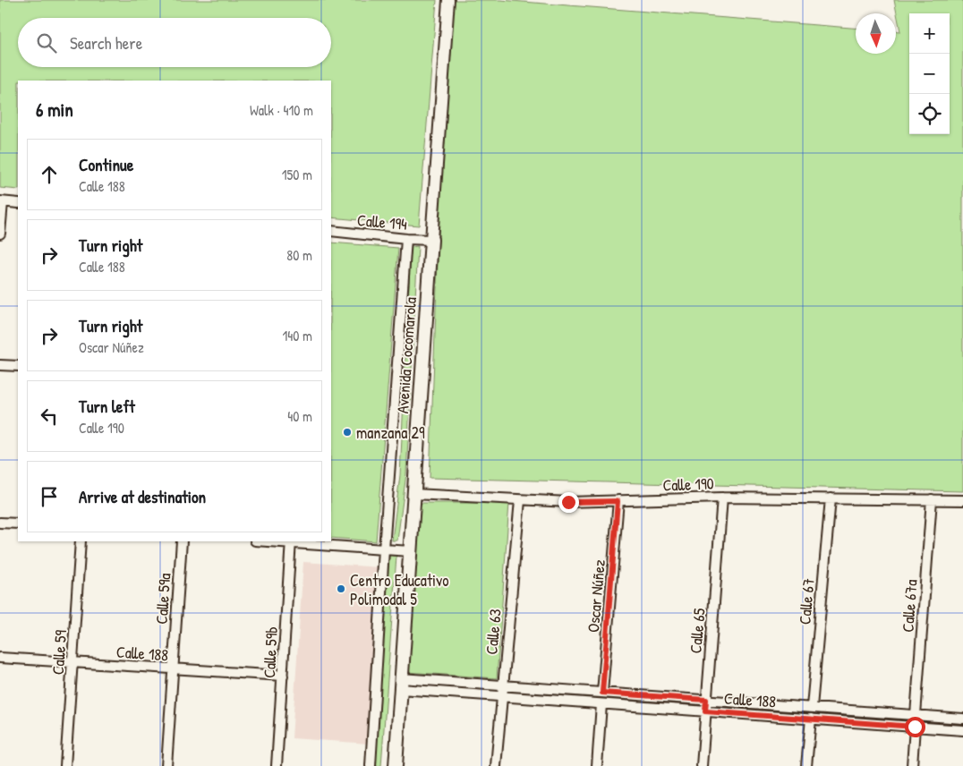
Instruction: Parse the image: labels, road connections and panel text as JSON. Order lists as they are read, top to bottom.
{
  "streets": {
    "main road": ["Avenida Cocomarola"],
    "street": [
      "Calle 194",
      "Calle 190",
      "Oscar Núñez",
      "Calle 59a",
      "Calle 67",
      "Calle 67a",
      "Calle 65",
      "Calle 63",
      "Calle 59",
      "Calle 59b",
      "Calle 188"
    ]
  },
  "crossings": [
    ["Calle 194", "Avenida Cocomarola"],
    ["Avenida Cocomarola", "Calle 190"],
    ["Avenida Cocomarola", "Calle 188"],
    ["Calle 190", "Oscar Núñez"],
    ["Calle 190", "Calle 67"],
    ["Calle 190", "Calle 67a"],
    ["Calle 190", "Calle 65"],
    ["Calle 190", "Calle 63"],
    ["Oscar Núñez", "Calle 188"],
    ["Calle 59a", "Calle 188"],
    ["Calle 67", "Calle 188"],
    ["Calle 67a", "Calle 188"],
    ["Calle 65", "Calle 188"],
    ["Calle 63", "Calle 188"],
    ["Calle 59", "Calle 188"],
    ["Calle 59b", "Calle 188"]
  ],
  "places": ["manzana 29", "Centro Educativo Polimodal 5"],
  "north": "bottom",
  "page": {
    "map_buttons": ["+", "−"],
    "search": "Search here",
    "heading": ["6 min", "Walk · 410 m"],
    "list": [
      ["Continue", "Calle 188", "150 m"],
      ["Turn right", "Calle 188", "80 m"],
      ["Turn right", "Oscar Núñez", "140 m"],
      ["Turn left", "Calle 190", "40 m"],
      "Arrive at destination"
    ]
  }
}
